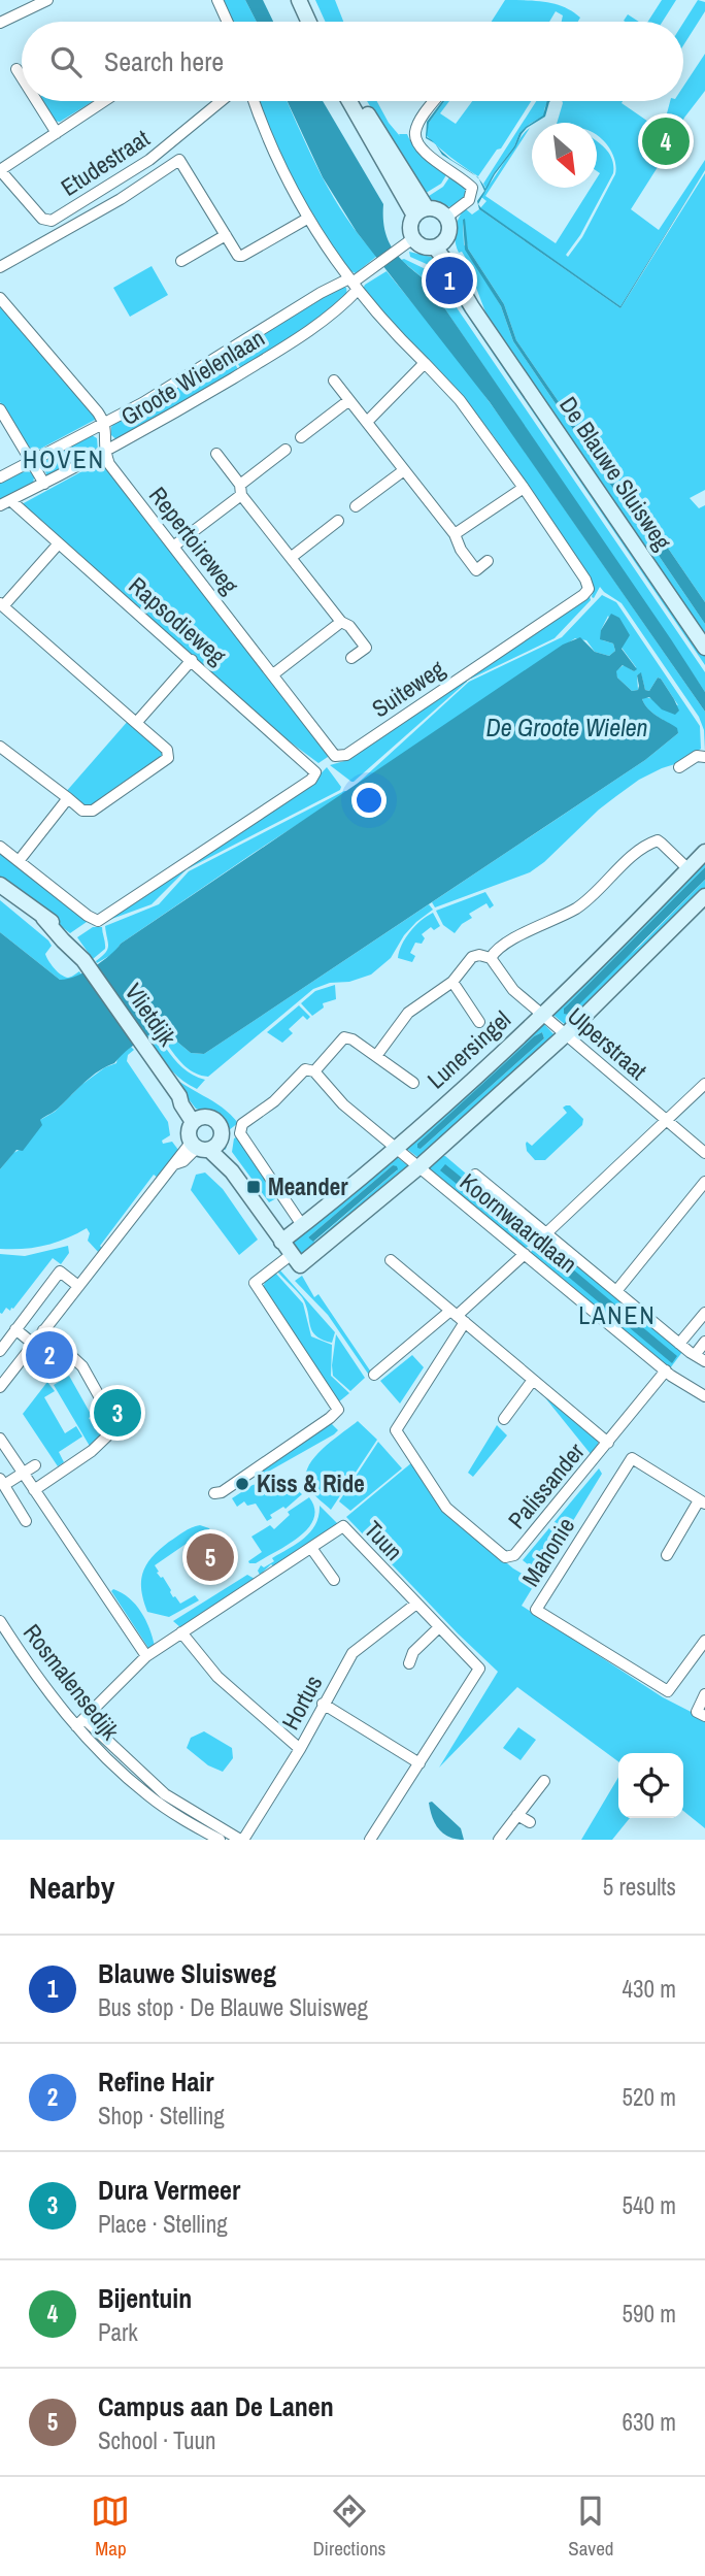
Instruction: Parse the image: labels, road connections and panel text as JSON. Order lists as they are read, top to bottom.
{
  "streets": {
    "street": [
      "Etudestraat",
      "Groote Wielenlaan",
      "De Blauwe Sluisweg",
      "Repertoireweg",
      "Rapsodieweg",
      "Suiteweg",
      "Vlietdijk",
      "Ulperstraat",
      "Lunersingel",
      "Koornwaardlaan",
      "Palissander",
      "Tuun",
      "Mahonie",
      "Rosmalensedijk",
      "Hortus"
    ]
  },
  "crossings": [
    ["Groote Wielenlaan", "Repertoireweg"],
    ["Groote Wielenlaan", "Rapsodieweg"],
    ["Repertoireweg", "Suiteweg"],
    ["Ulperstraat", "Lunersingel"],
    ["Lunersingel", "Koornwaardlaan"],
    ["Koornwaardlaan", "Palissander"],
    ["Tuun", "Rosmalensedijk"],
    ["Tuun", "Hortus"]
  ],
  "districts": ["HOVEN", "LANEN"],
  "water": ["De Groote Wielen"],
  "places": {
    "transit": ["Meander"],
    "other": ["Kiss & Ride"]
  },
  "north": "bottom right",
  "page": {
    "search": "Search here",
    "pins": [
      "4",
      "1",
      "2",
      "3",
      "5"
    ],
    "heading": ["Nearby", "5 results"],
    "list": [
      {
        "mark": "1",
        "name": "Blauwe Sluisweg",
        "note": "Bus stop · De Blauwe Sluisweg",
        "value": "430 m"
      },
      {
        "mark": "2",
        "name": "Refine Hair",
        "note": "Shop · Stelling",
        "value": "520 m"
      },
      {
        "mark": "3",
        "name": "Dura Vermeer",
        "note": "Place · Stelling",
        "value": "540 m"
      },
      {
        "mark": "4",
        "name": "Bijentuin",
        "note": "Park",
        "value": "590 m"
      },
      {
        "mark": "5",
        "name": "Campus aan De Lanen",
        "note": "School · Tuun",
        "value": "630 m"
      }
    ],
    "nav": ["Map", "Directions", "Saved"]
  }
}
